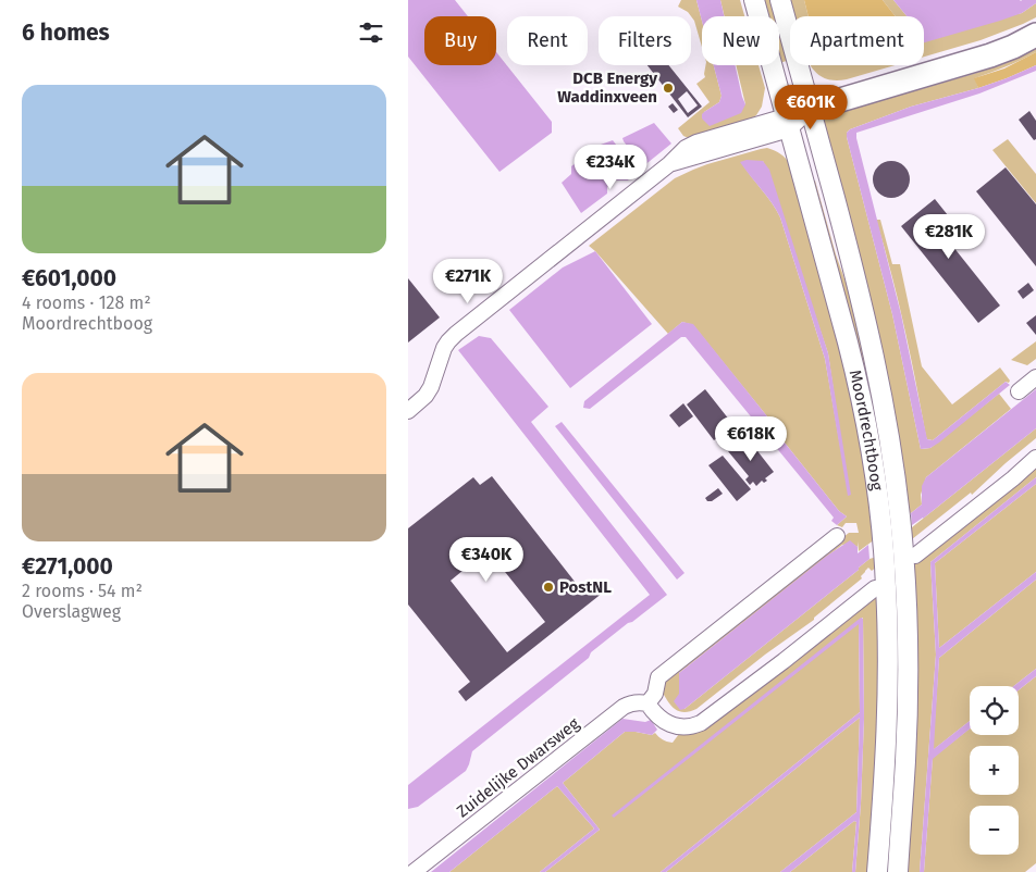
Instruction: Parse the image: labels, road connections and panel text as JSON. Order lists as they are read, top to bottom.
{
  "streets": {
    "main road": ["Moordrechtboog"],
    "street": ["Zuidelijke Dwarsweg"]
  },
  "places": ["DCB Energy Waddinxveen", "PostNL"],
  "page": {
    "heading": "6 homes",
    "chip": [
      "Buy",
      "Rent",
      "Filters",
      "New",
      "Apartment"
    ],
    "list": [
      {
        "name": "€601,000",
        "note": "4 rooms · 128 m² · Moordrechtboog"
      },
      {
        "name": "€271,000",
        "note": "2 rooms · 54 m² · Overslagweg"
      }
    ],
    "price": [
      "€601K",
      "€234K",
      "€281K",
      "€271K",
      "€618K",
      "€340K"
    ],
    "map_buttons": ["+", "−"]
  }
}
